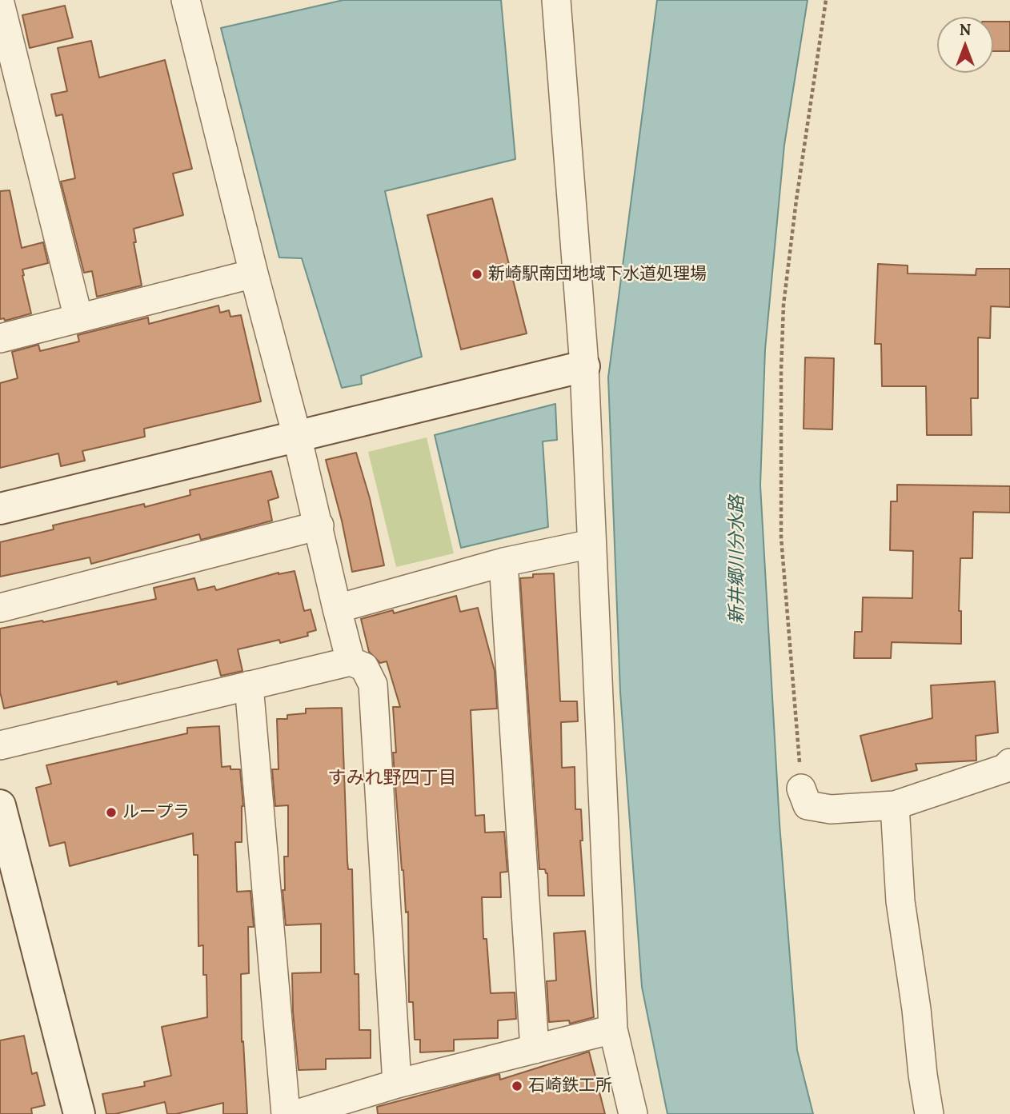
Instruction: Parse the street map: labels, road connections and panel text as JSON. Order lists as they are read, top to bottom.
{
  "districts": ["すみれ野四丁目"],
  "water": ["新井郷川分水路"],
  "places": ["新崎駅南団地域下水道処理場", "ループラ", "石崎鉄工所"],
  "north": "top"
}
